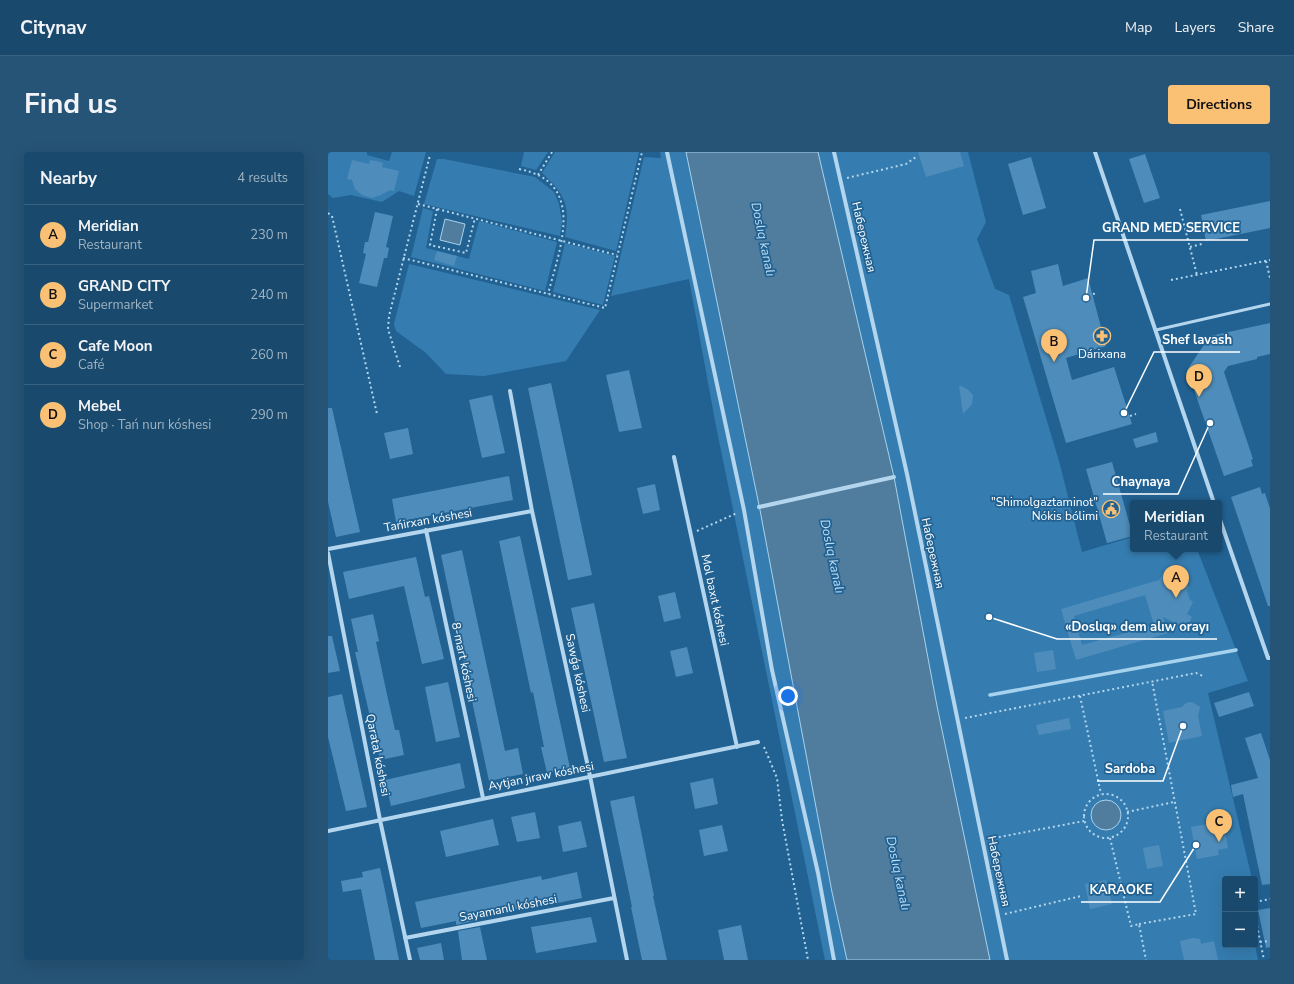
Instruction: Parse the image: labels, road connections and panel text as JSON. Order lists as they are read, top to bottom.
{
  "streets": {
    "street": [
      "Набережная",
      "Tańirxan kóshesi",
      "Mol baxıt kóshesi",
      "8-mart kóshesi",
      "Sawǵa kóshesi",
      "Qaratal kóshesi",
      "Aytjan jıraw kóshesi",
      "Sayamanlı kóshesi"
    ]
  },
  "crossings": [
    ["Tańirxan kóshesi", "8-mart kóshesi"],
    ["Tańirxan kóshesi", "Sawǵa kóshesi"],
    ["Mol baxıt kóshesi", "Aytjan jıraw kóshesi"],
    ["8-mart kóshesi", "Aytjan jıraw kóshesi"],
    ["Sawǵa kóshesi", "Aytjan jıraw kóshesi"],
    ["Sawǵa kóshesi", "Sayamanlı kóshesi"],
    ["Qaratal kóshesi", "Aytjan jıraw kóshesi"],
    ["Qaratal kóshesi", "Sayamanlı kóshesi"]
  ],
  "water": ["Doslıq kanalı"],
  "places": {
    "other": [
      "GRAND MED SERVICE",
      "Shef lavash",
      "Chaynaya",
      "«Doslıq» dem alıw orayı",
      "Sardoba",
      "KARAOKE"
    ],
    "pharmacy": ["Dárixana"],
    "public building": ["\"Shimolgaztaminot\" Nókis bólimi"]
  },
  "page": {
    "header": "Citynav",
    "nav": ["Map", "Layers", "Share"],
    "title": "Find us",
    "buttons": "Directions",
    "heading": ["Nearby", "4 results"],
    "list": [
      {
        "mark": "A",
        "name": "Meridian",
        "note": "Restaurant",
        "value": "230 m"
      },
      {
        "mark": "B",
        "name": "GRAND CITY",
        "note": "Supermarket",
        "value": "240 m"
      },
      {
        "mark": "C",
        "name": "Cafe Moon",
        "note": "Café",
        "value": "260 m"
      },
      {
        "mark": "D",
        "name": "Mebel",
        "note": "Shop · Tań nurı kóshesi",
        "value": "290 m"
      }
    ],
    "pins": [
      "B",
      "D",
      "A",
      "C"
    ],
    "popup": ["Meridian", "Restaurant"],
    "map_buttons": ["+", "−"]
  }
}
